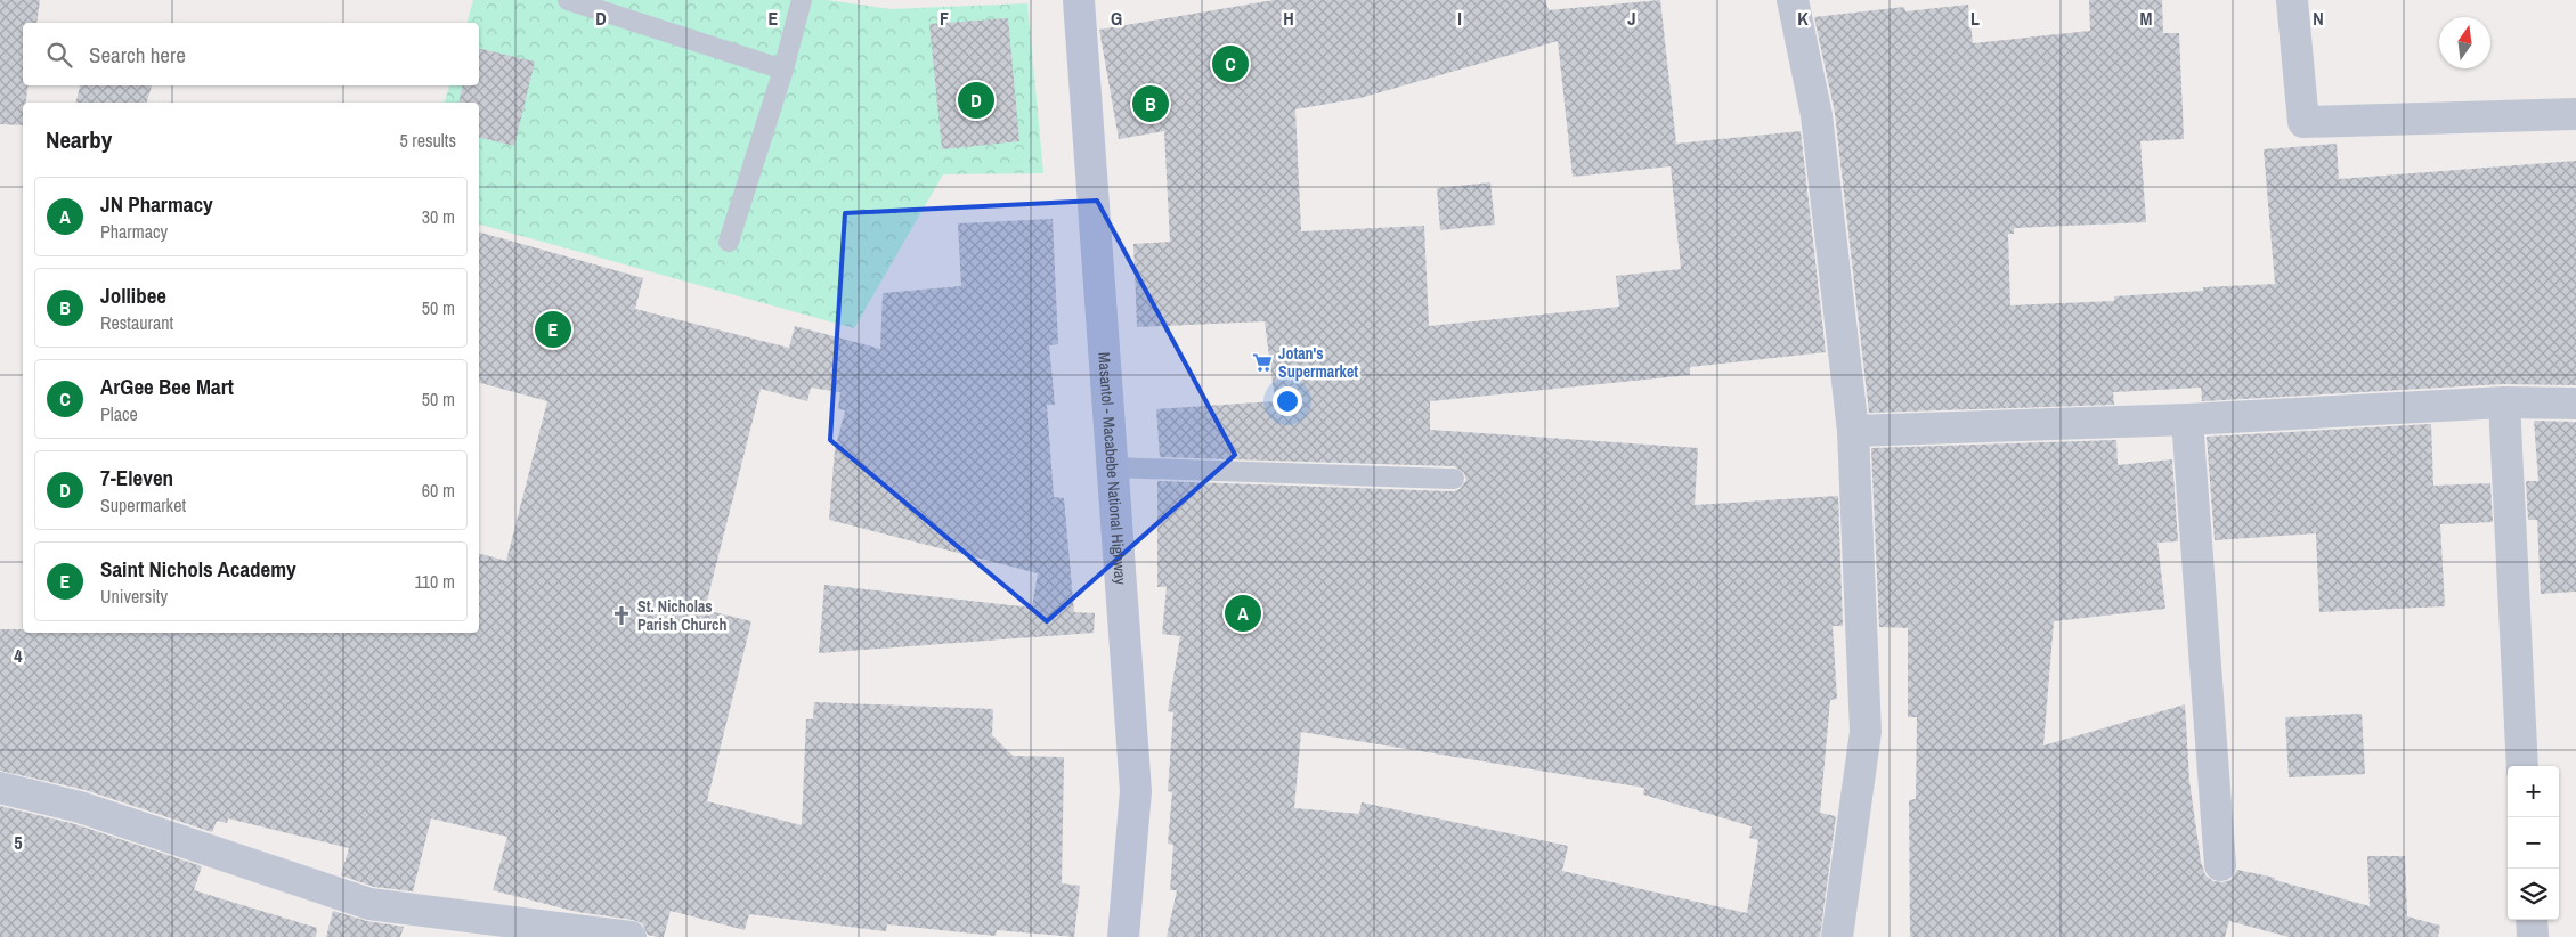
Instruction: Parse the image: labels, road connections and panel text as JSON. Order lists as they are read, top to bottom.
{
  "streets": {
    "main road": ["Masantol - Macabebe National Highway"]
  },
  "places": {
    "supermarket": ["Jotan's Supermarket"],
    "church": ["St. Nicholas Parish Church"]
  },
  "north": "top",
  "page": {
    "search": "Search here",
    "pins": [
      "C",
      "D",
      "B",
      "E",
      "A"
    ],
    "heading": ["Nearby", "5 results"],
    "list": [
      {
        "mark": "A",
        "name": "JN Pharmacy",
        "note": "Pharmacy",
        "value": "30 m"
      },
      {
        "mark": "B",
        "name": "Jollibee",
        "note": "Restaurant",
        "value": "50 m"
      },
      {
        "mark": "C",
        "name": "ArGee Bee Mart",
        "note": "Place",
        "value": "50 m"
      },
      {
        "mark": "D",
        "name": "7-Eleven",
        "note": "Supermarket",
        "value": "60 m"
      },
      {
        "mark": "E",
        "name": "Saint Nichols Academy",
        "note": "University",
        "value": "110 m"
      }
    ],
    "map_buttons": ["+", "−"]
  },
  "grid": {
    "columns": [
      "D",
      "E",
      "F",
      "G",
      "H",
      "I",
      "J",
      "K",
      "L",
      "M",
      "N"
    ],
    "rows": ["4", "5"]
  }
}
